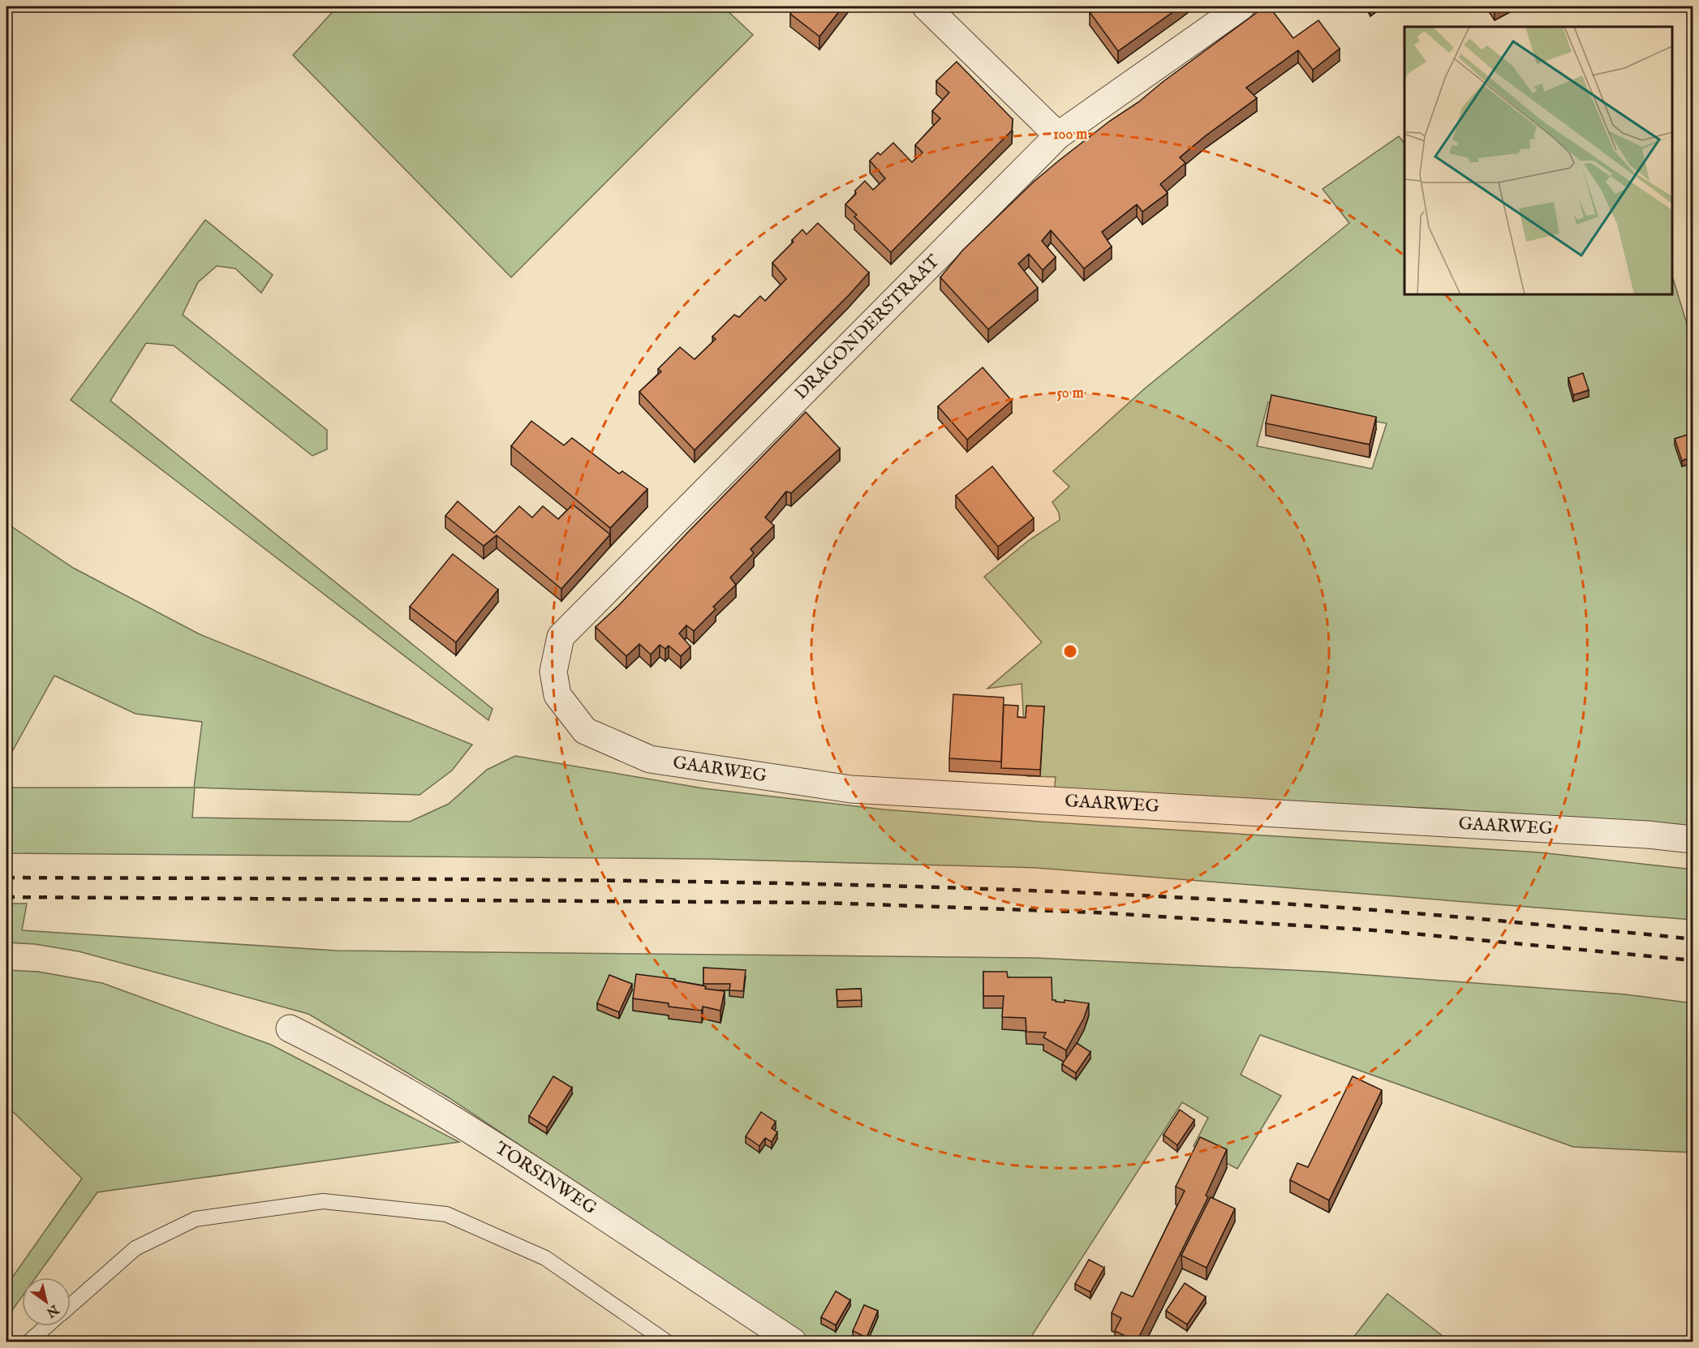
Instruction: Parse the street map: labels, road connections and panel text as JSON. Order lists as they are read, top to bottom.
{
  "streets": {
    "street": ["DRAGONDERSTRAAT", "GAARWEG", "TORSINWEG"]
  },
  "crossings": [
    ["DRAGONDERSTRAAT", "GAARWEG"]
  ],
  "north": "bottom right",
  "rings": ["100 m", "50 m"]
}
